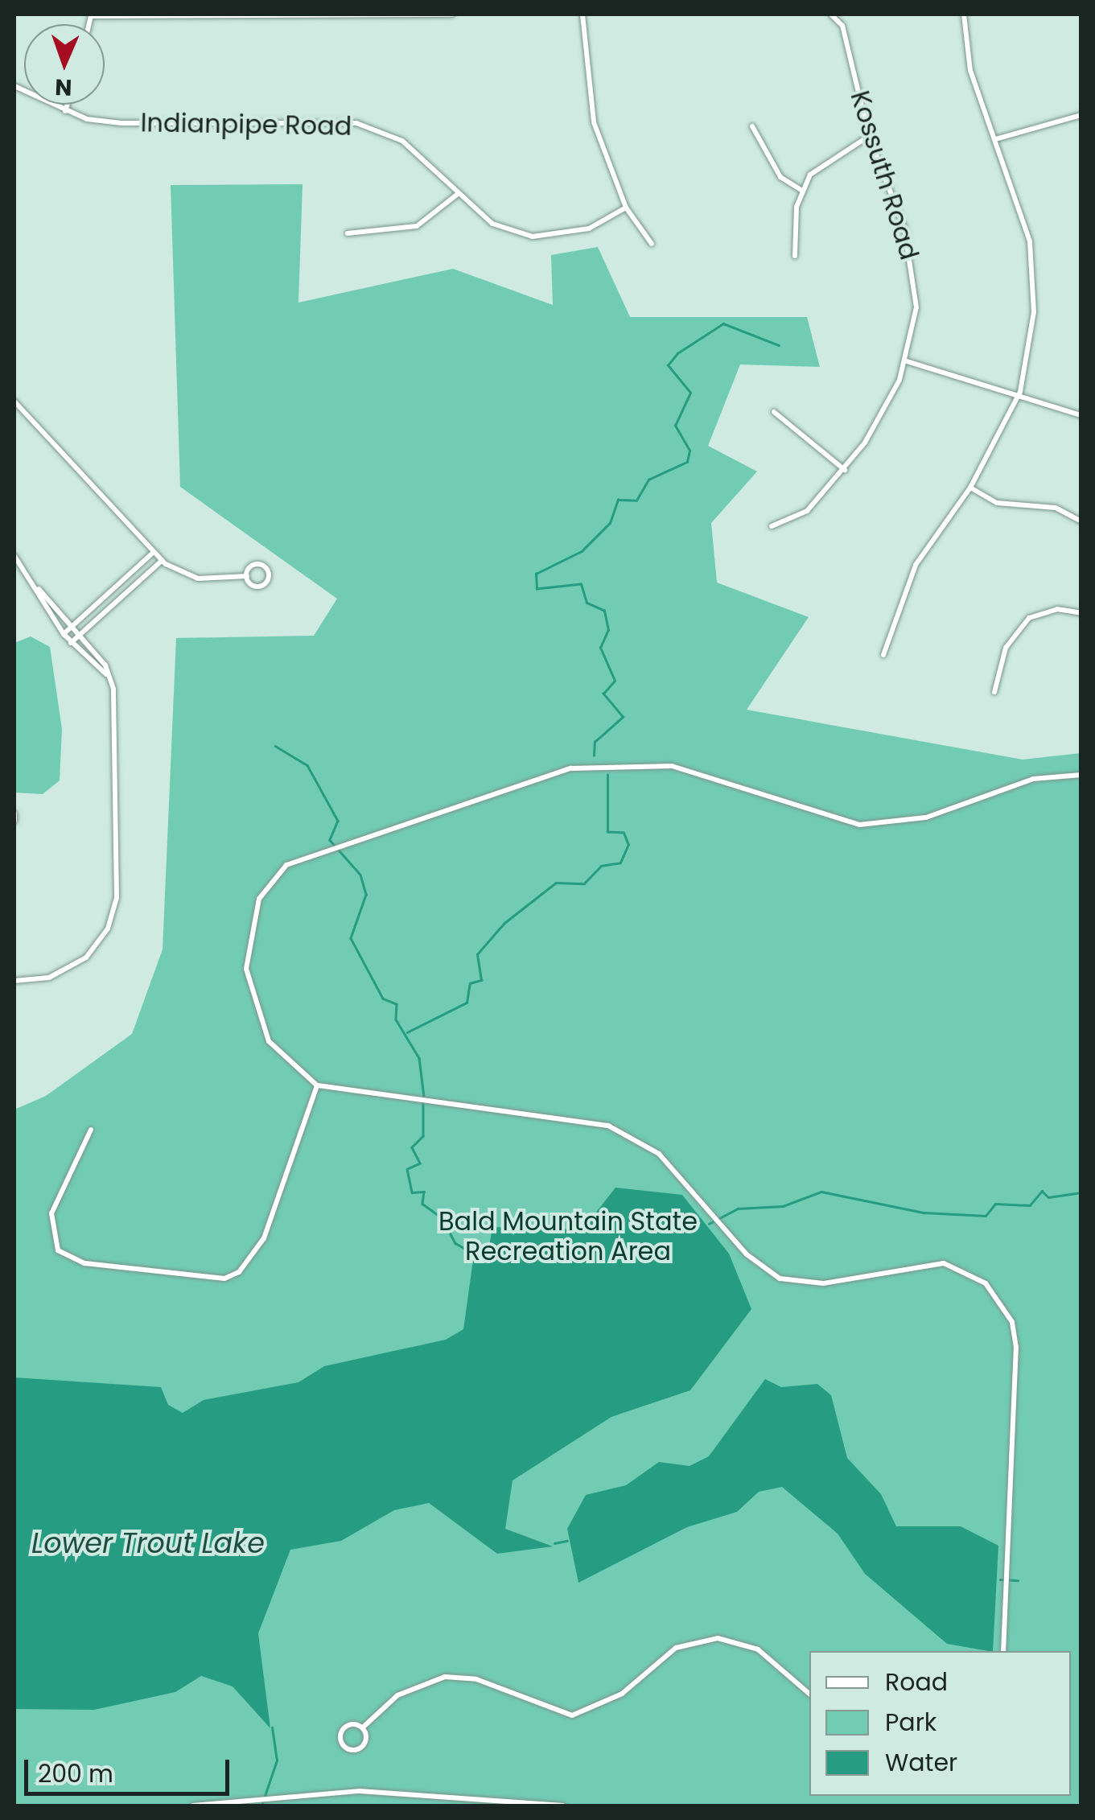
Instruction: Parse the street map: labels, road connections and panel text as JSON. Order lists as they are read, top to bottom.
{
  "streets": {
    "street": ["Indianpipe Road", "Kossuth Road"]
  },
  "water": ["Lower Trout Lake"],
  "parks": ["Bald Mountain State Recreation Area"],
  "legend": ["Road", "Park", "Water"],
  "scale_bar": "200 m",
  "north": "bottom"
}
